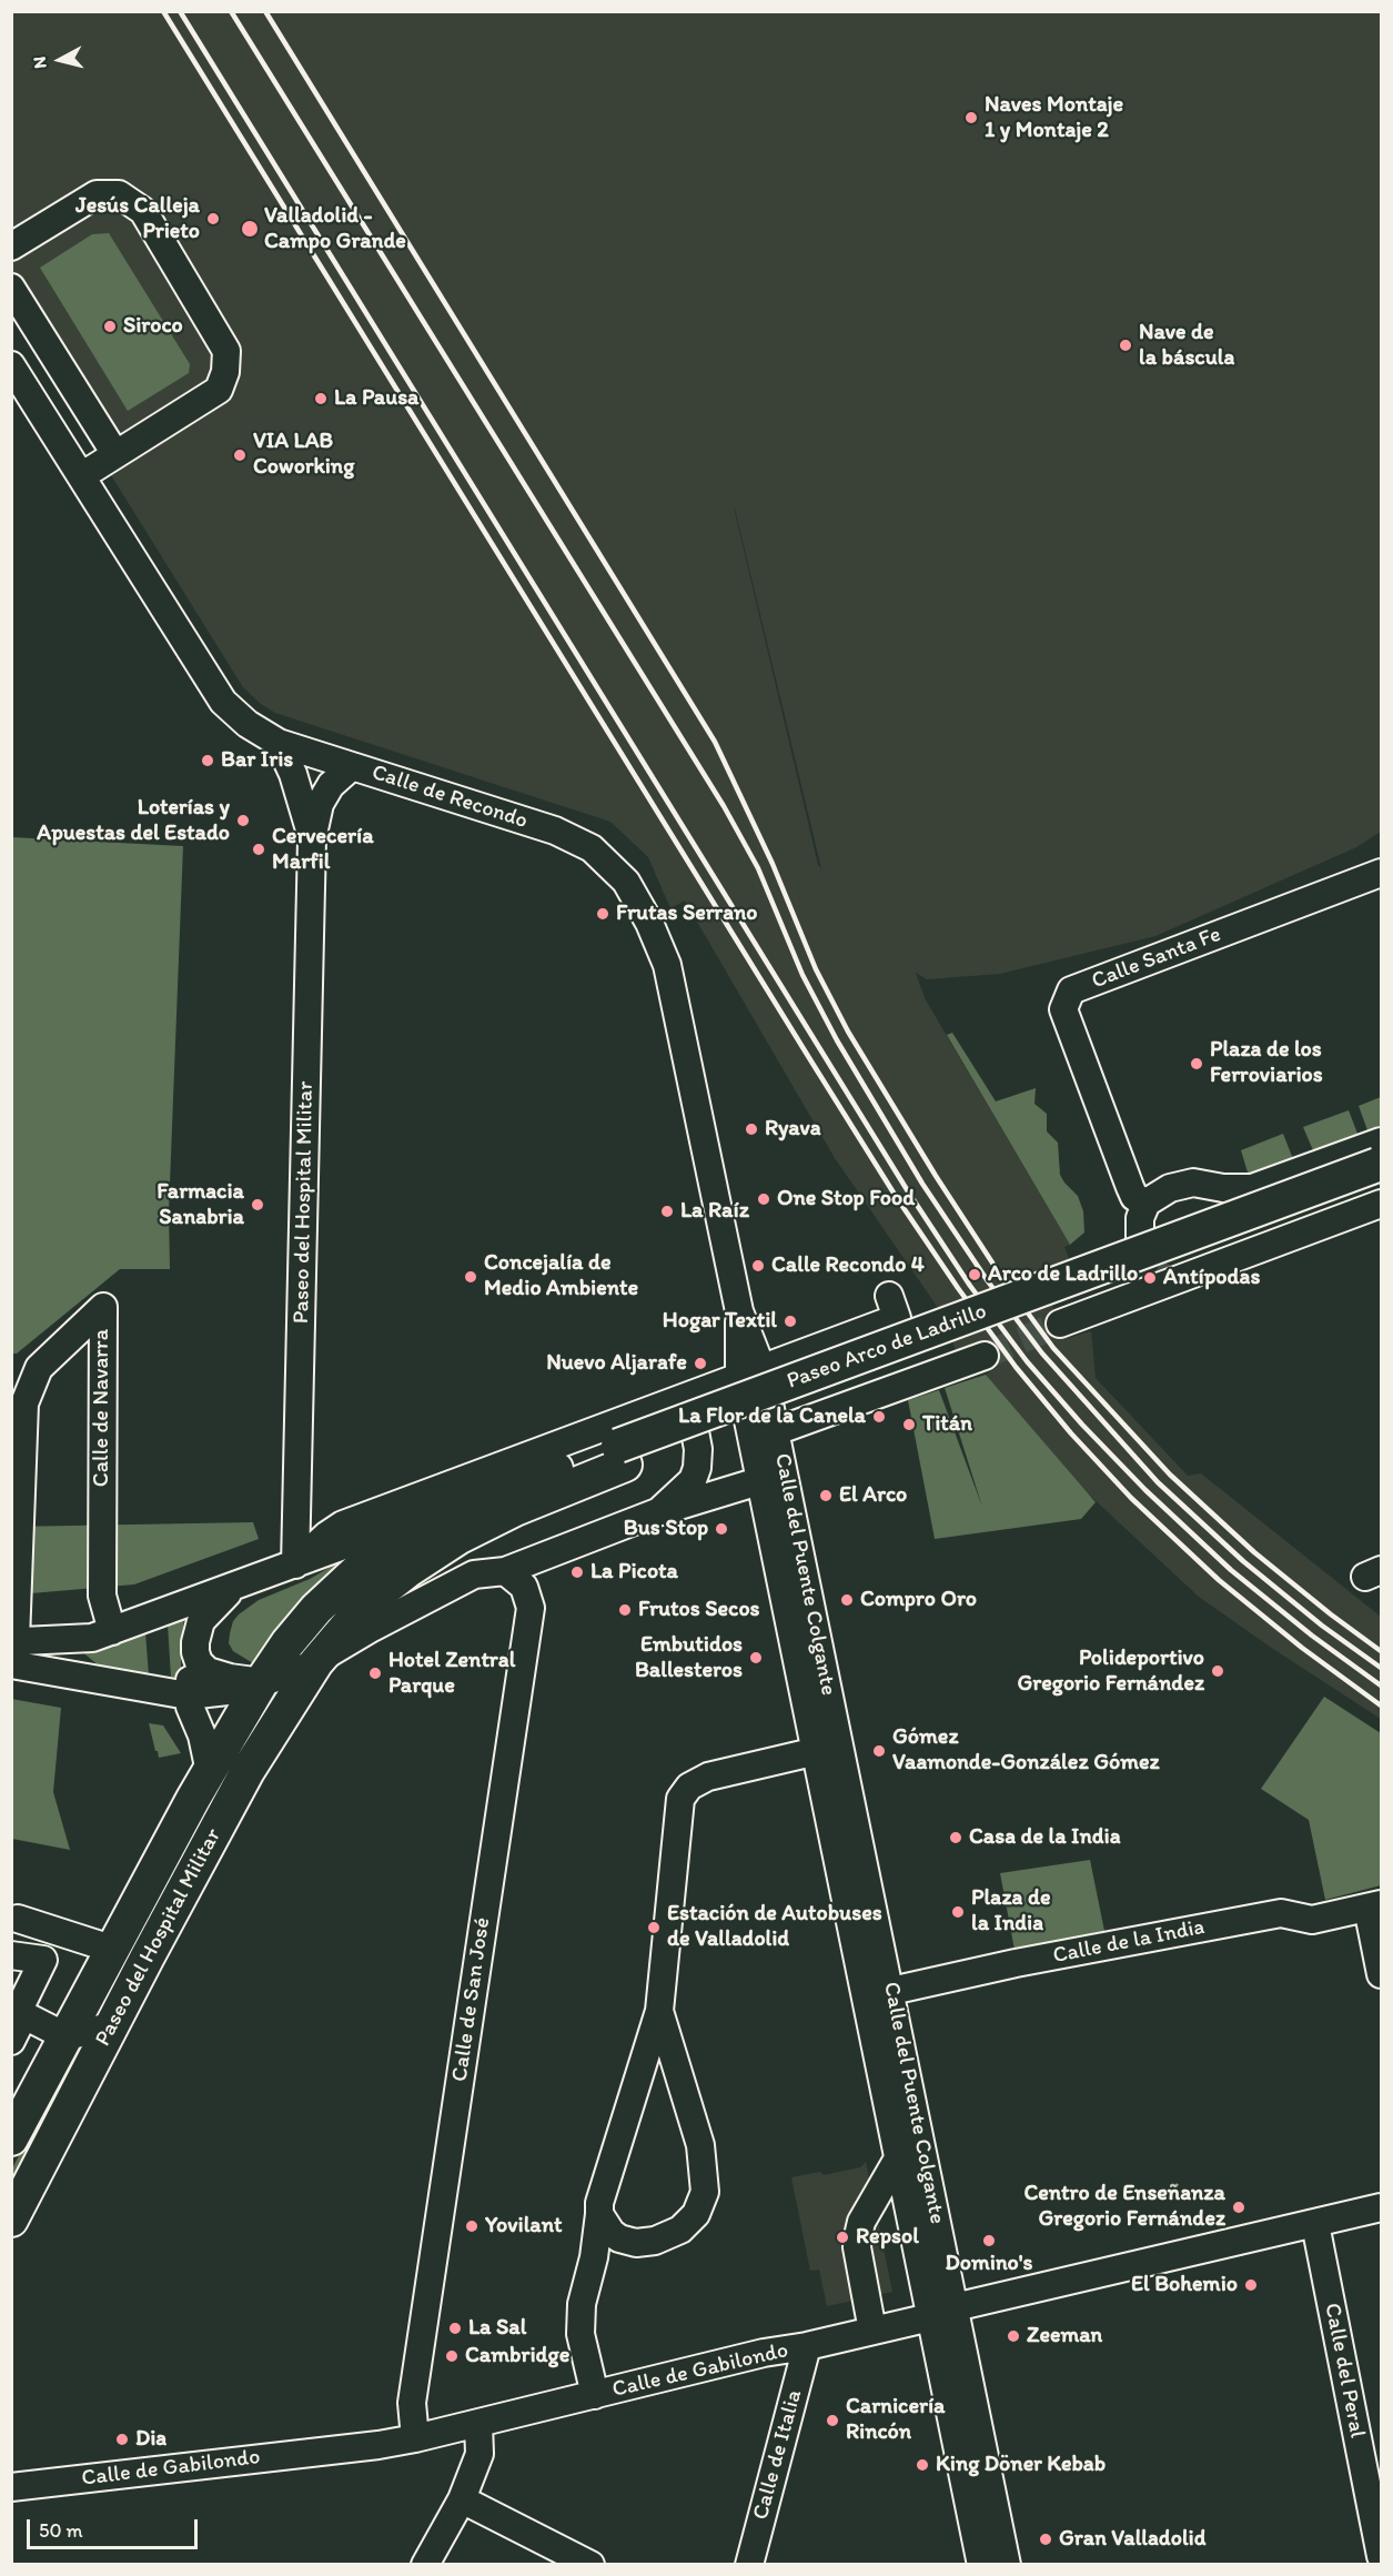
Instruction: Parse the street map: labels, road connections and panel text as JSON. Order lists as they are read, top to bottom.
{
  "streets": {
    "main road": ["Paseo del Hospital Militar", "Paseo Arco de Ladrillo"],
    "street": [
      "Calle de Recondo",
      "Calle Santa Fe",
      "Calle de Navarra",
      "Calle del Puente Colgante",
      "Calle de la India",
      "Calle de San José",
      "Calle de Gabilondo",
      "Calle del Peral",
      "Calle de Italia"
    ]
  },
  "crossings": [
    ["Calle de Recondo", "Paseo del Hospital Militar"],
    ["Calle de Recondo", "Paseo Arco de Ladrillo"],
    ["Calle de Recondo", "Calle del Puente Colgante"],
    ["Paseo del Hospital Militar", "Paseo Arco de Ladrillo"],
    ["Paseo Arco de Ladrillo", "Calle de Navarra"],
    ["Paseo Arco de Ladrillo", "Calle del Puente Colgante"],
    ["Paseo Arco de Ladrillo", "Calle de San José"],
    ["Calle del Puente Colgante", "Calle de la India"],
    ["Calle del Puente Colgante", "Calle de Gabilondo"],
    ["Calle de San José", "Calle de Gabilondo"],
    ["Calle de Gabilondo", "Calle del Peral"],
    ["Calle de Gabilondo", "Calle de Italia"]
  ],
  "places": [
    "Naves Montaje 1 y Montaje 2",
    "Jesús Calleja Prieto",
    "Valladolid - Campo Grande",
    "Siroco",
    "Nave de la báscula",
    "La Pausa",
    "VIA LAB Coworking",
    "Bar Iris",
    "Loterías y Apuestas del Estado",
    "Cervecería Marfil",
    "Frutas Serrano",
    "Plaza de los Ferroviarios",
    "Ryava",
    "One Stop Food",
    "Farmacia Sanabria",
    "La Raíz",
    "Calle Recondo 4",
    "Arco de Ladrillo",
    "Concejalía de Medio Ambiente",
    "Antípodas",
    "Hogar Textil",
    "Nuevo Aljarafe",
    "La Flor de la Canela",
    "Titán",
    "El Arco",
    "Bus Stop",
    "La Picota",
    "Compro Oro",
    "Frutos Secos",
    "Embutidos Ballesteros",
    "Polideportivo Gregorio Fernández",
    "Hotel Zentral Parque",
    "Gómez Vaamonde-González Gómez",
    "Casa de la India",
    "Plaza de la India",
    "Estación de Autobuses de Valladolid",
    "Centro de Enseñanza Gregorio Fernández",
    "Yovilant",
    "Repsol",
    "Domino's",
    "El Bohemio",
    "La Sal",
    "Zeeman",
    "Cambridge",
    "Carnicería Rincón",
    "Dia",
    "King Döner Kebab",
    "Gran Valladolid"
  ],
  "scale_bar": "50 m",
  "north": "left"
}
